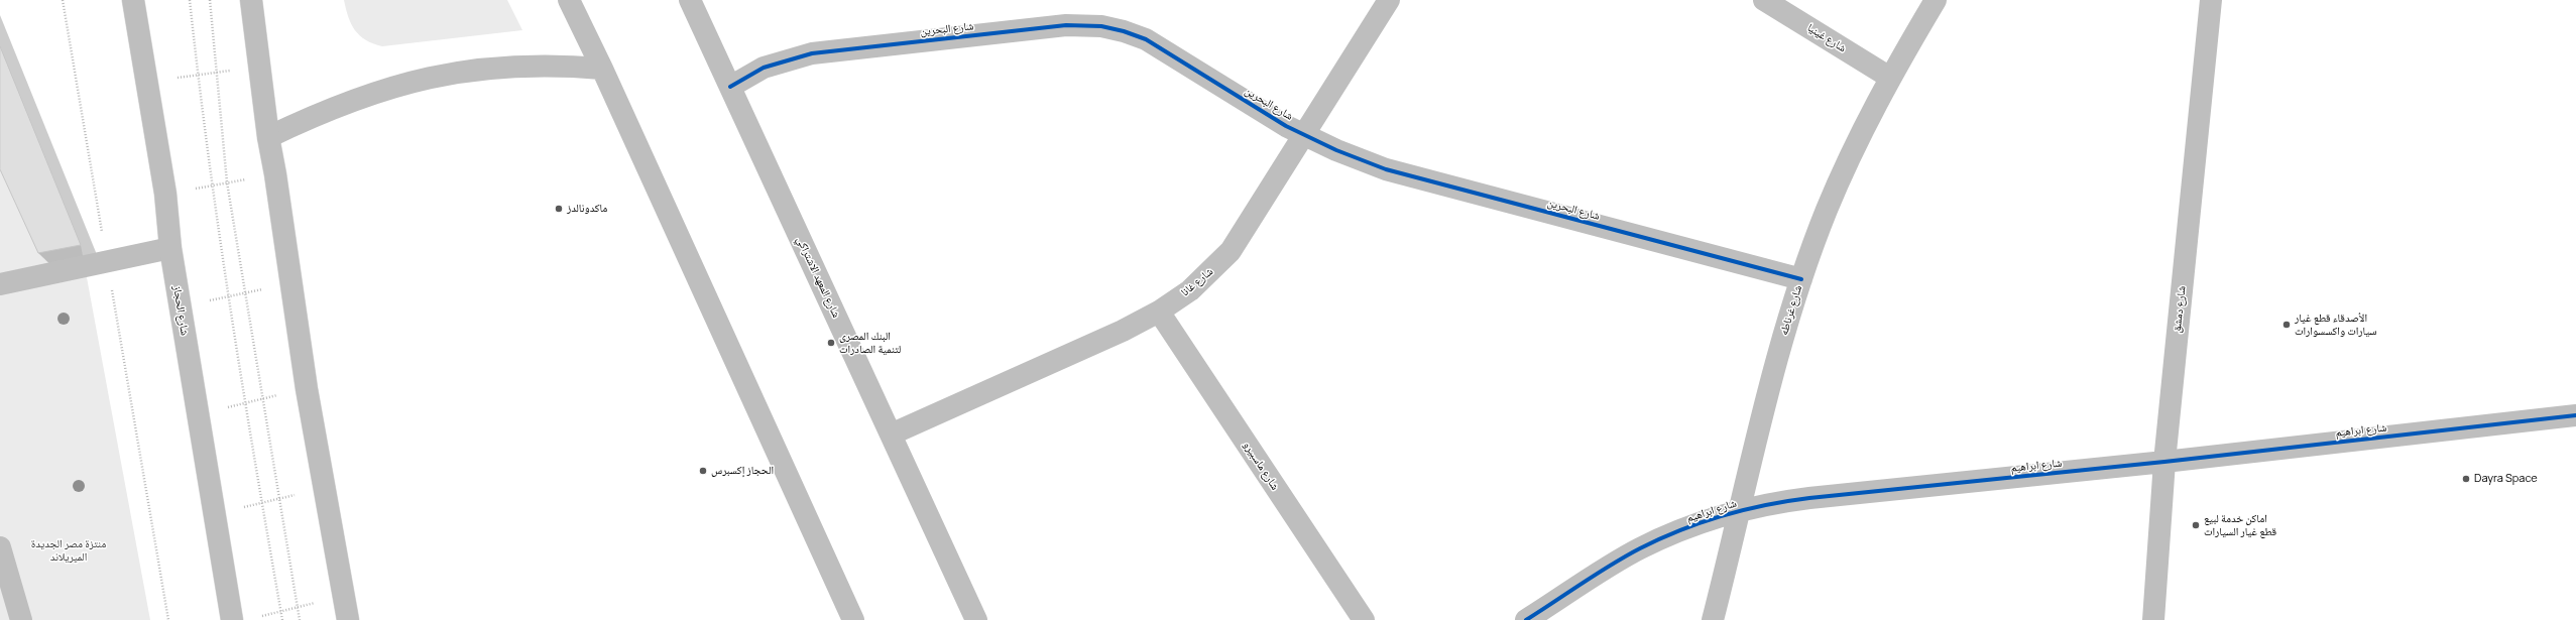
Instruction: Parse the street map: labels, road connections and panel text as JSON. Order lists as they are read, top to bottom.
{
  "streets": {
    "street": [
      "شارع البحرين",
      "شارع غينيا",
      "شارع المعهد الاشتراكي",
      "شارع غانا",
      "شارع دمشق",
      "شارع الحجاز",
      "شارع غرناطه",
      "شارع ابراهيم",
      "شارع ماسبيرو"
    ]
  },
  "crossings": [
    ["شارع البحرين", "شارع المعهد الاشتراكي"],
    ["شارع البحرين", "شارع غانا"],
    ["شارع البحرين", "شارع غرناطه"],
    ["شارع غينيا", "شارع غرناطه"],
    ["شارع المعهد الاشتراكي", "شارع غانا"],
    ["شارع غانا", "شارع ماسبيرو"],
    ["شارع دمشق", "شارع ابراهيم"],
    ["شارع غرناطه", "شارع ابراهيم"]
  ],
  "parks": ["منتزة مصر الجديدة الميريلاند"],
  "places": [
    "ماكدونالدز",
    "الأصدقاء قطع غيار سيارات واكسسوارات",
    "البنك المصرى لتنمية الصادرات",
    "الحجاز إكسبرس",
    "Dayra Space",
    "اماكن خدمة لبيع قطع غيار السيارات"
  ]
}
